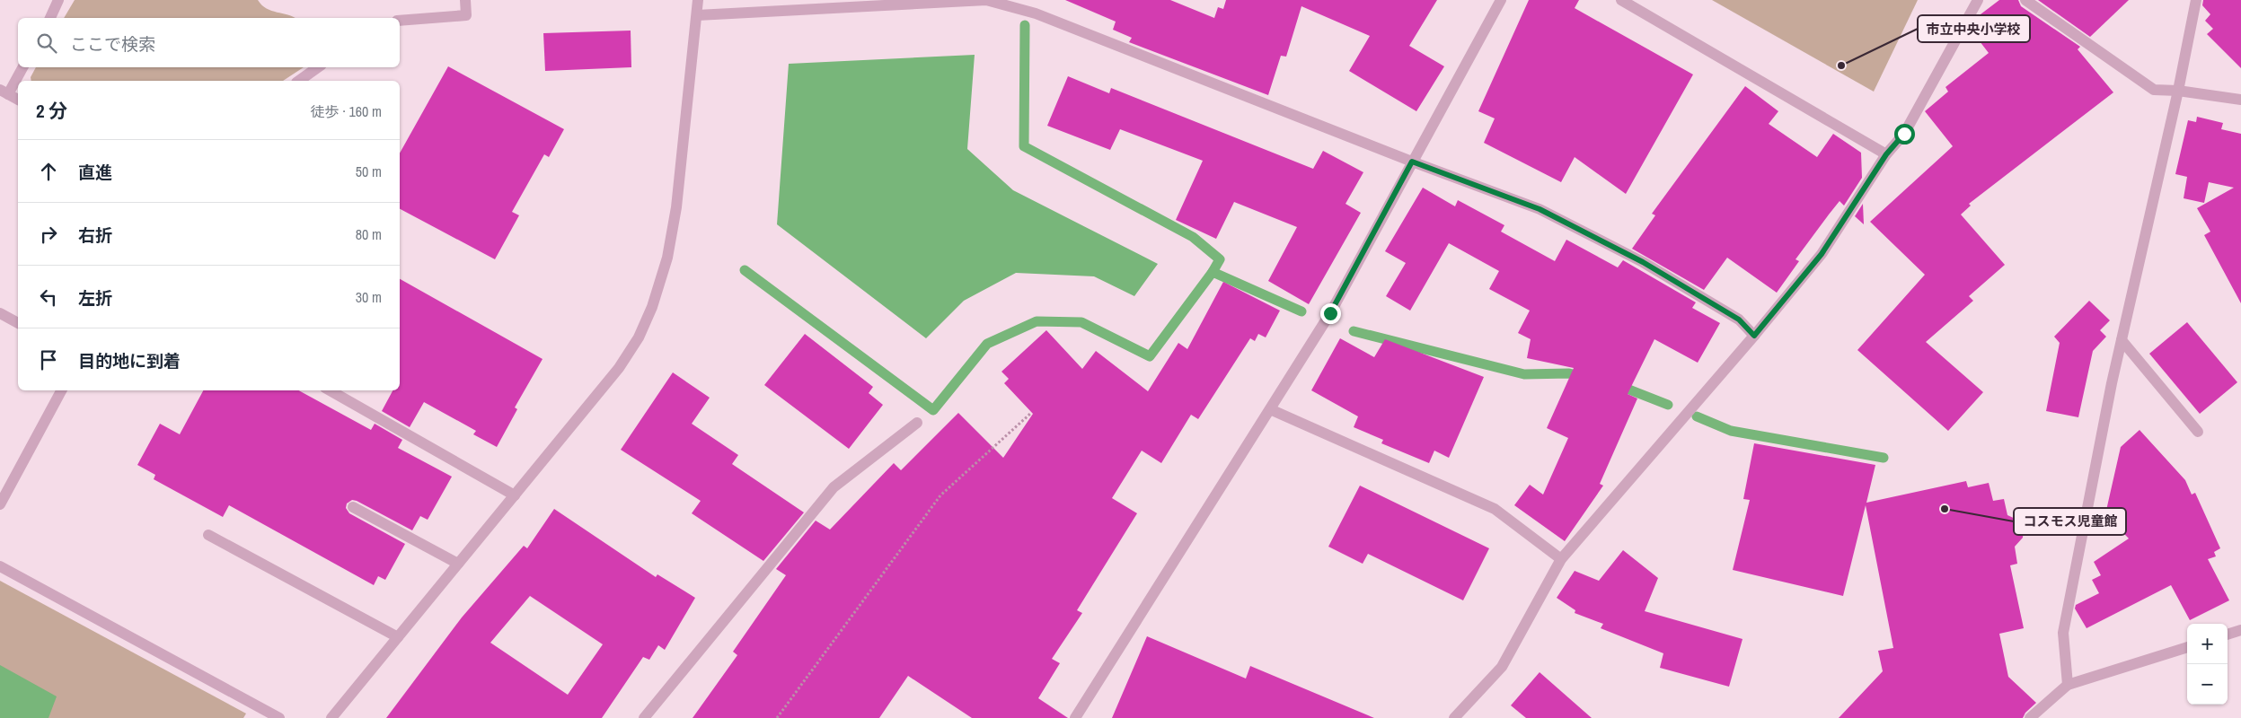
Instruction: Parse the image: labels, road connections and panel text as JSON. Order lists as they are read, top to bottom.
{
  "places": ["市立中央小学校", "コスモス児童館"],
  "page": {
    "search": "ここで検索",
    "heading": ["2 分", "徒歩 · 160 m"],
    "list": [
      ["直進", "50 m"],
      ["右折", "80 m"],
      ["左折", "30 m"],
      "目的地に到着"
    ],
    "map_buttons": ["+", "−"]
  }
}
